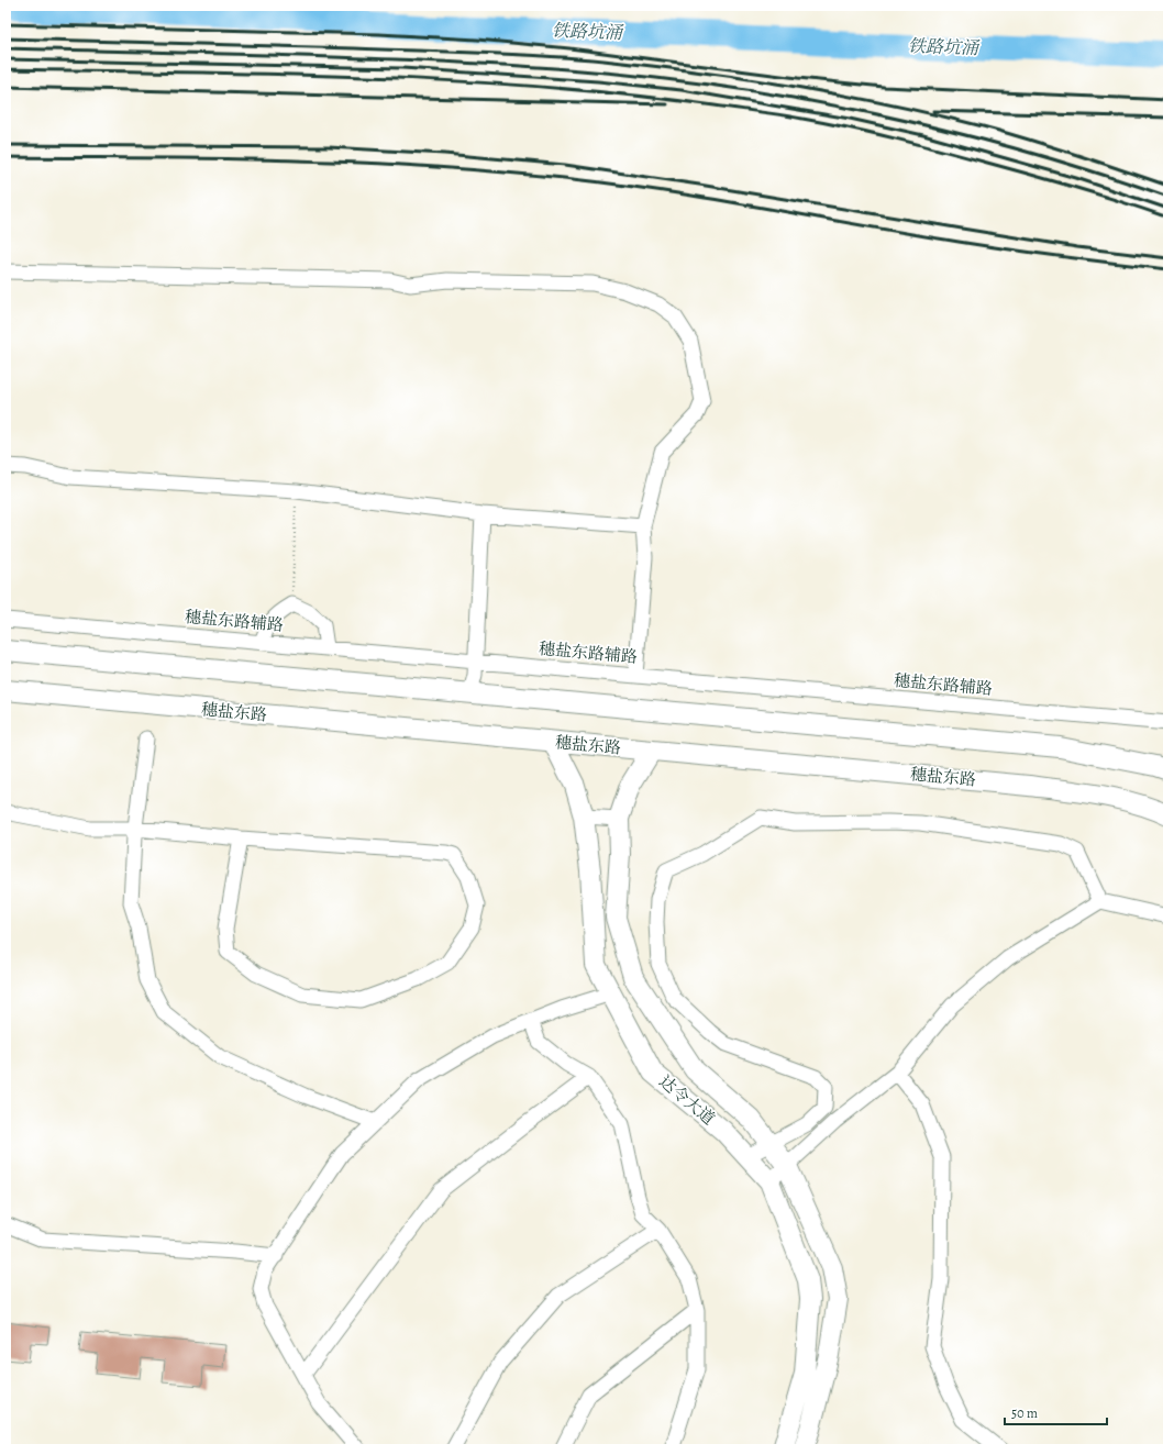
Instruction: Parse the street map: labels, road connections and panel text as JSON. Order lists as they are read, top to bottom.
{
  "streets": {
    "main road": ["穗盐东路", "达令大道"],
    "street": ["穗盐东路辅路"]
  },
  "crossings": [
    ["穗盐东路", "达令大道"]
  ],
  "water": ["铁路坑涌"],
  "scale_bar": "50 m"
}
